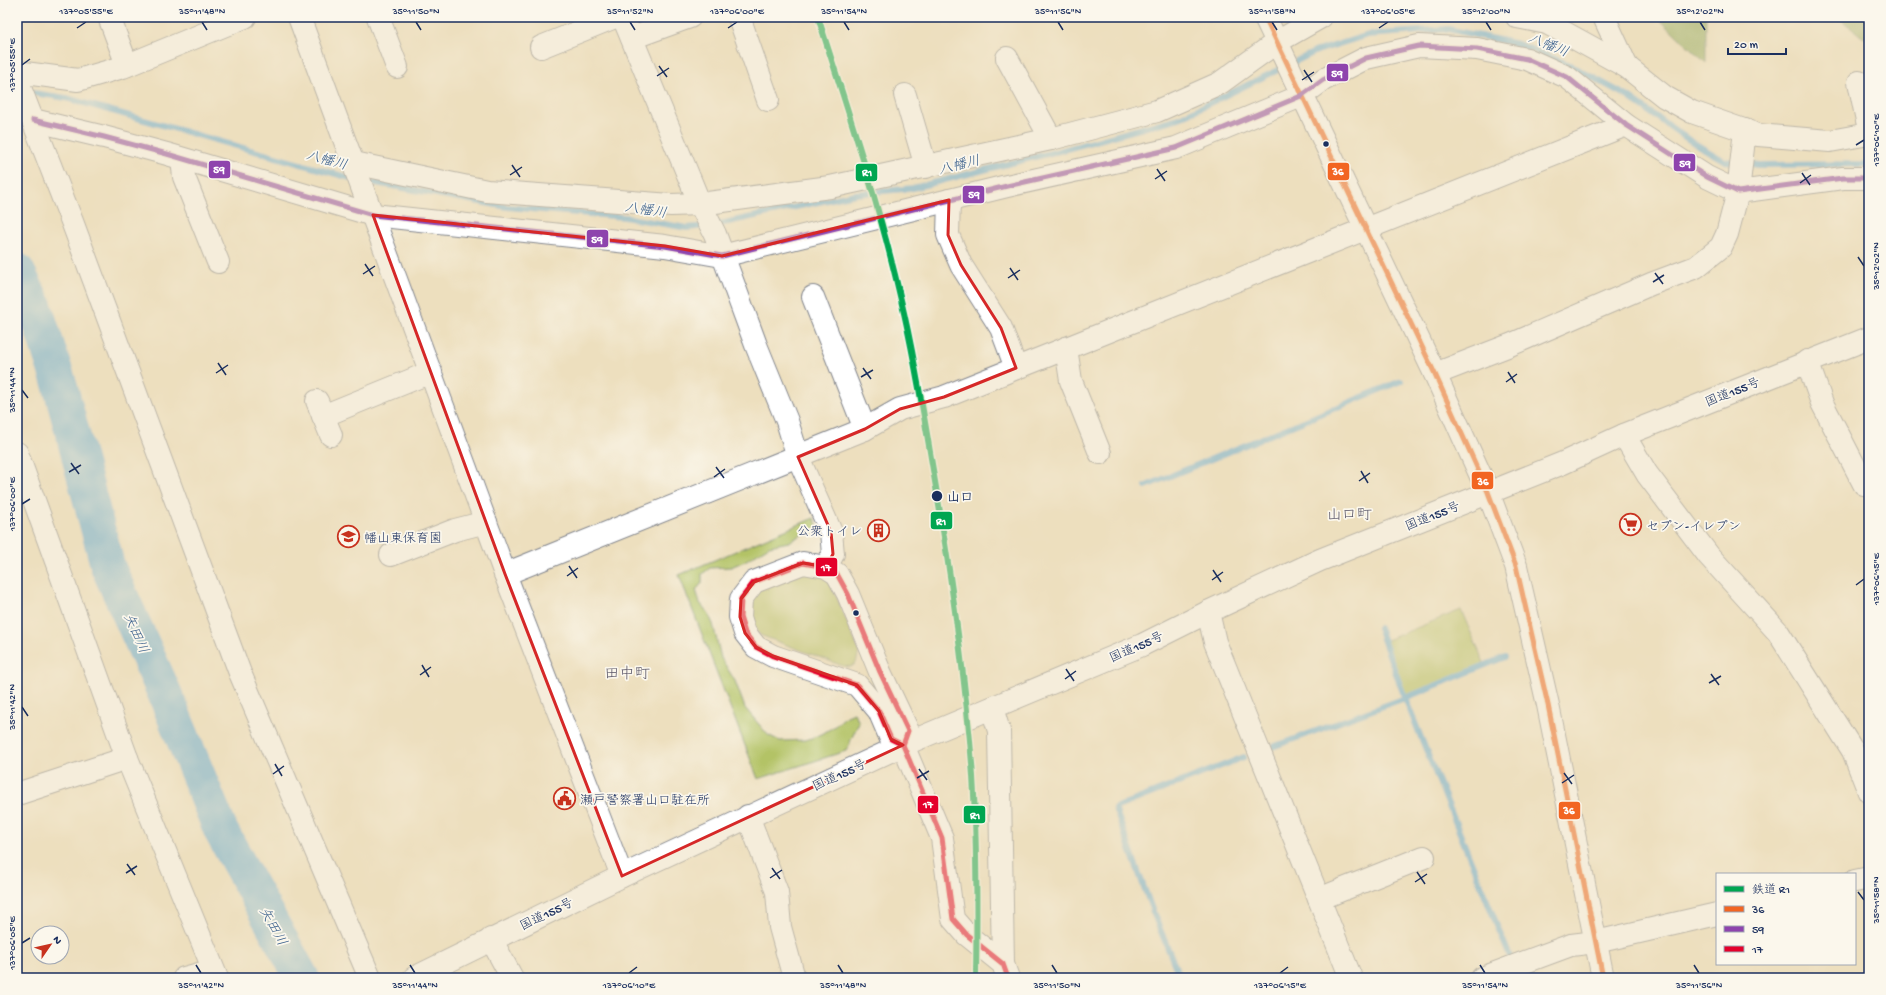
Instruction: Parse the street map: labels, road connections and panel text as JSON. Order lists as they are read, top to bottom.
{
  "streets": {
    "main road": ["国道155号"]
  },
  "districts": ["山口町", "田中町"],
  "water": ["八幡川", "矢田川"],
  "places": {
    "other": ["山口"],
    "supermarket": ["セブン-イレブン"],
    "building": ["公衆トイレ"],
    "school or university": ["幡山東保育園"],
    "public building": ["瀬戸警察署山口駐在所"]
  },
  "lines": [
    "rail line R1",
    "transit line 36",
    "transit line 59",
    "transit line 17"
  ],
  "legend": [
    "鉄道 R1",
    "36",
    "59",
    "17"
  ],
  "scale_bar": "20 m",
  "north": "top right",
  "coordinates": [
    "137°05'55\"E",
    "35°11'48\"N",
    "35°11'50\"N",
    "35°11'52\"N",
    "137°06'00\"E",
    "35°11'54\"N",
    "35°11'56\"N",
    "35°11'58\"N",
    "137°06'05\"E",
    "35°12'00\"N",
    "35°12'02\"N",
    "137°06'10\"E",
    "35°11'44\"N",
    "137°06'15\"E",
    "35°11'42\"N"
  ]
}
